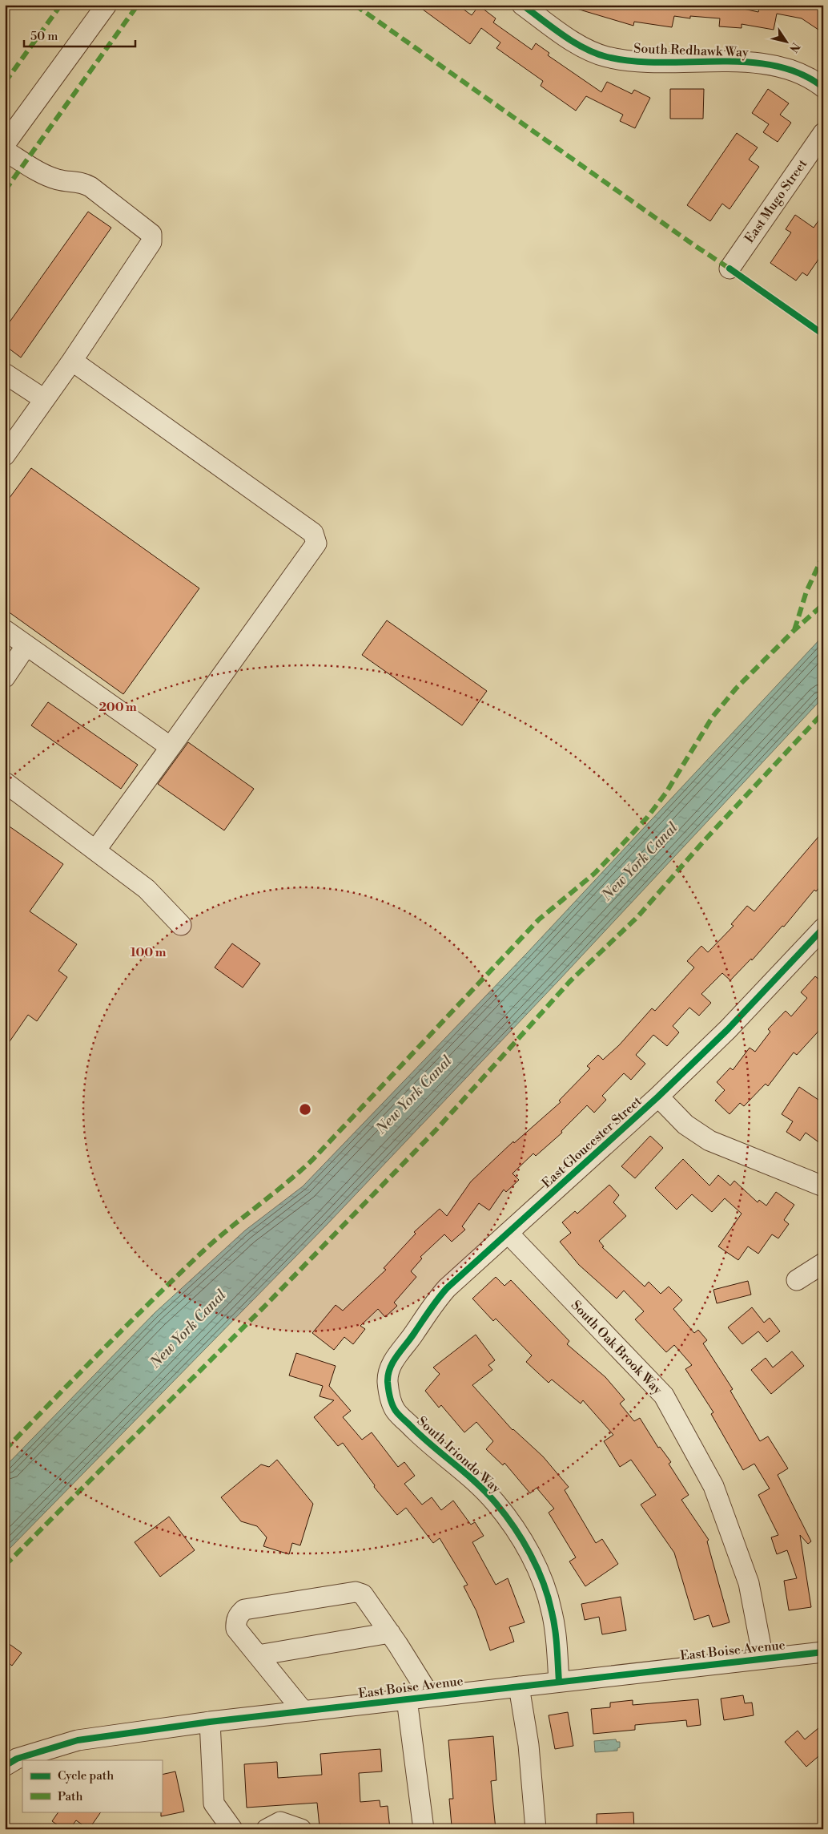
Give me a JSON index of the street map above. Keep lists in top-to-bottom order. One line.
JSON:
{"streets":{"street":["South Redhawk Way","East Mugo Street","East Gloucester Street","South Oak Brook Way","South Iriondo Way","East Boise Avenue"]},"crossings":[["East Gloucester Street","South Oak Brook Way"],["East Gloucester Street","South Iriondo Way"],["South Oak Brook Way","East Boise Avenue"],["South Iriondo Way","East Boise Avenue"]],"water":["New York Canal"],"legend":["Cycle path","Path"],"scale_bar":"50 m","north":"bottom right","rings":["200 m","100 m"]}
